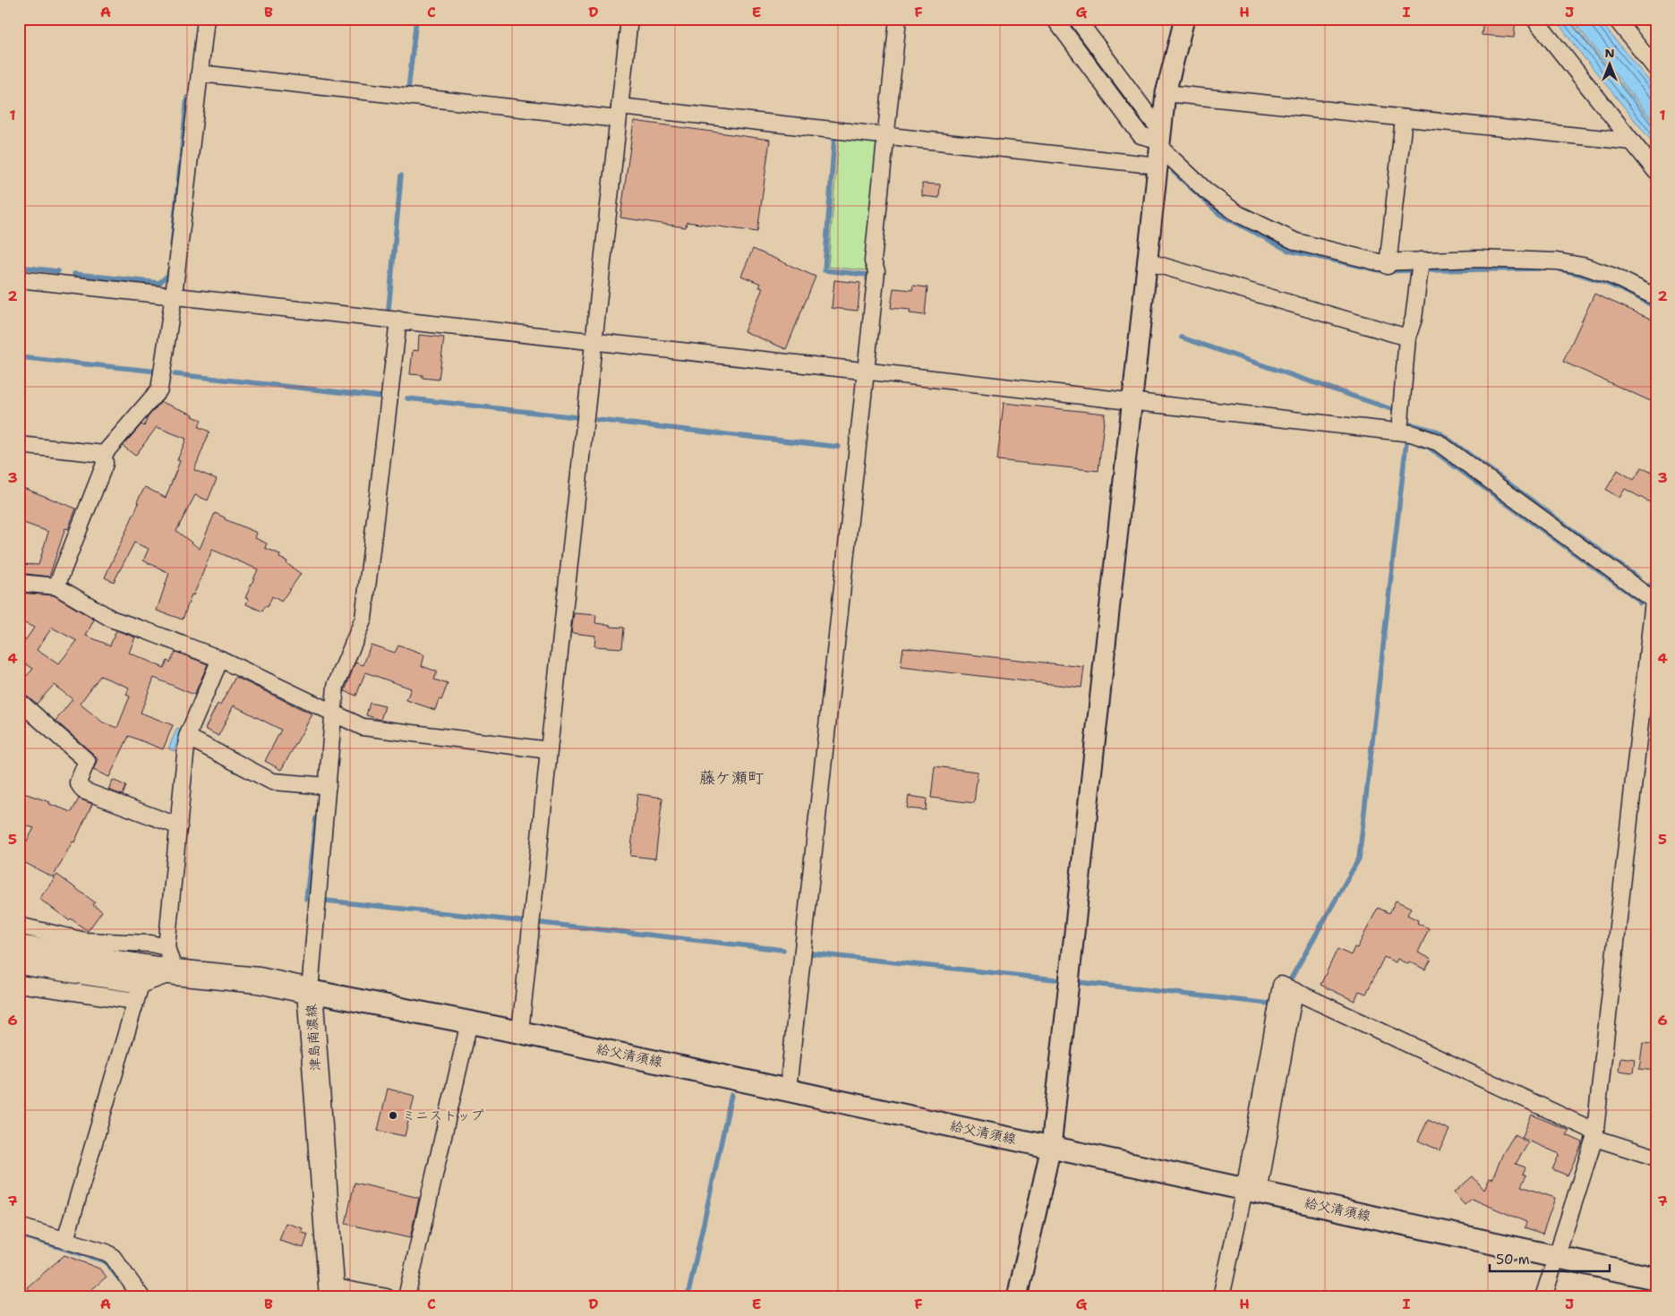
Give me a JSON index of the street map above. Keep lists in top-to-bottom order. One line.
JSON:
{"streets":{"main road":["津島南濃線","給父清須線"]},"crossings":[["津島南濃線","給父清須線"]],"districts":["藤ケ瀬町"],"places":["ミニストップ"],"scale_bar":"50 m","north":"top","grid":{"columns":["A","B","C","D","E","F","G","H","I","J"],"rows":["1","2","3","4","5","6","7"]}}
